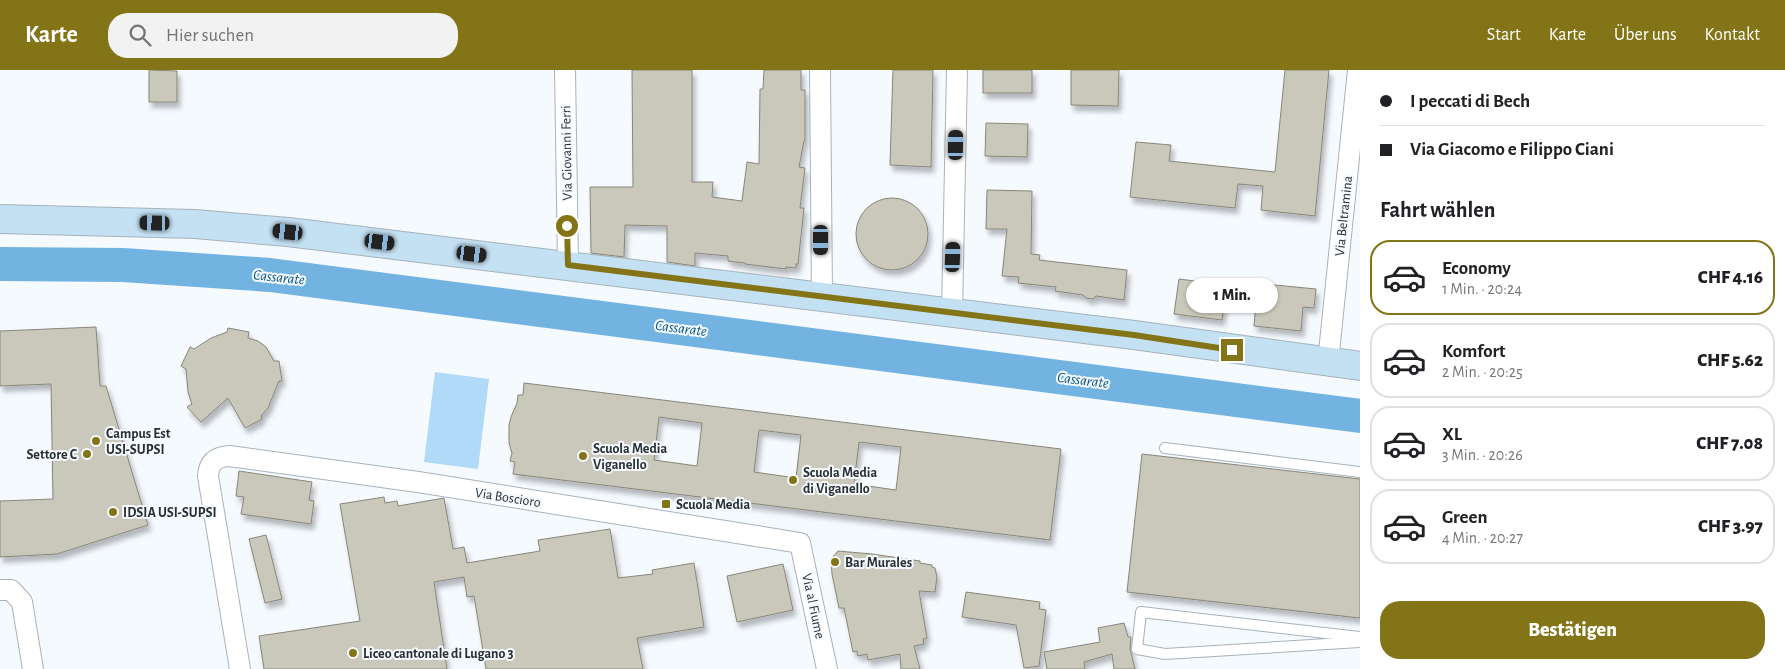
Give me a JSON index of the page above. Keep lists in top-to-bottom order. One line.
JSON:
{"streets":{"street":["Via Giovanni Ferri","Via Beltramina","Via Boscioro","Via al Fiume"]},"crossings":[["Via Boscioro","Via al Fiume"]],"water":["Cassarate"],"places":{"other":["Campus Est USI-SUPSI","Settore C","Scuola Media Viganello","Scuola Media di Viganello","IDSIA USI-SUPSI","Bar Murales","Liceo cantonale di Lugano 3"],"transit":["Scuola Media"]},"page":{"header":"Karte","search":"Hier suchen","nav":["Start","Karte","Über uns","Kontakt"],"banner":["I peccati di Bech","Via Giacomo e Filippo Ciani"],"heading":"Fahrt wählen","list":[{"name":"Economy","note":"1 Min. · 20:24","value":"CHF 4.16"},{"name":"Komfort","note":"2 Min. · 20:25","value":"CHF 5.62"},{"name":"XL","note":"3 Min. · 20:26","value":"CHF 7.08"},{"name":"Green","note":"4 Min. · 20:27","value":"CHF 3.97"}],"bubble":"1 Min.","buttons":"Bestätigen"}}
